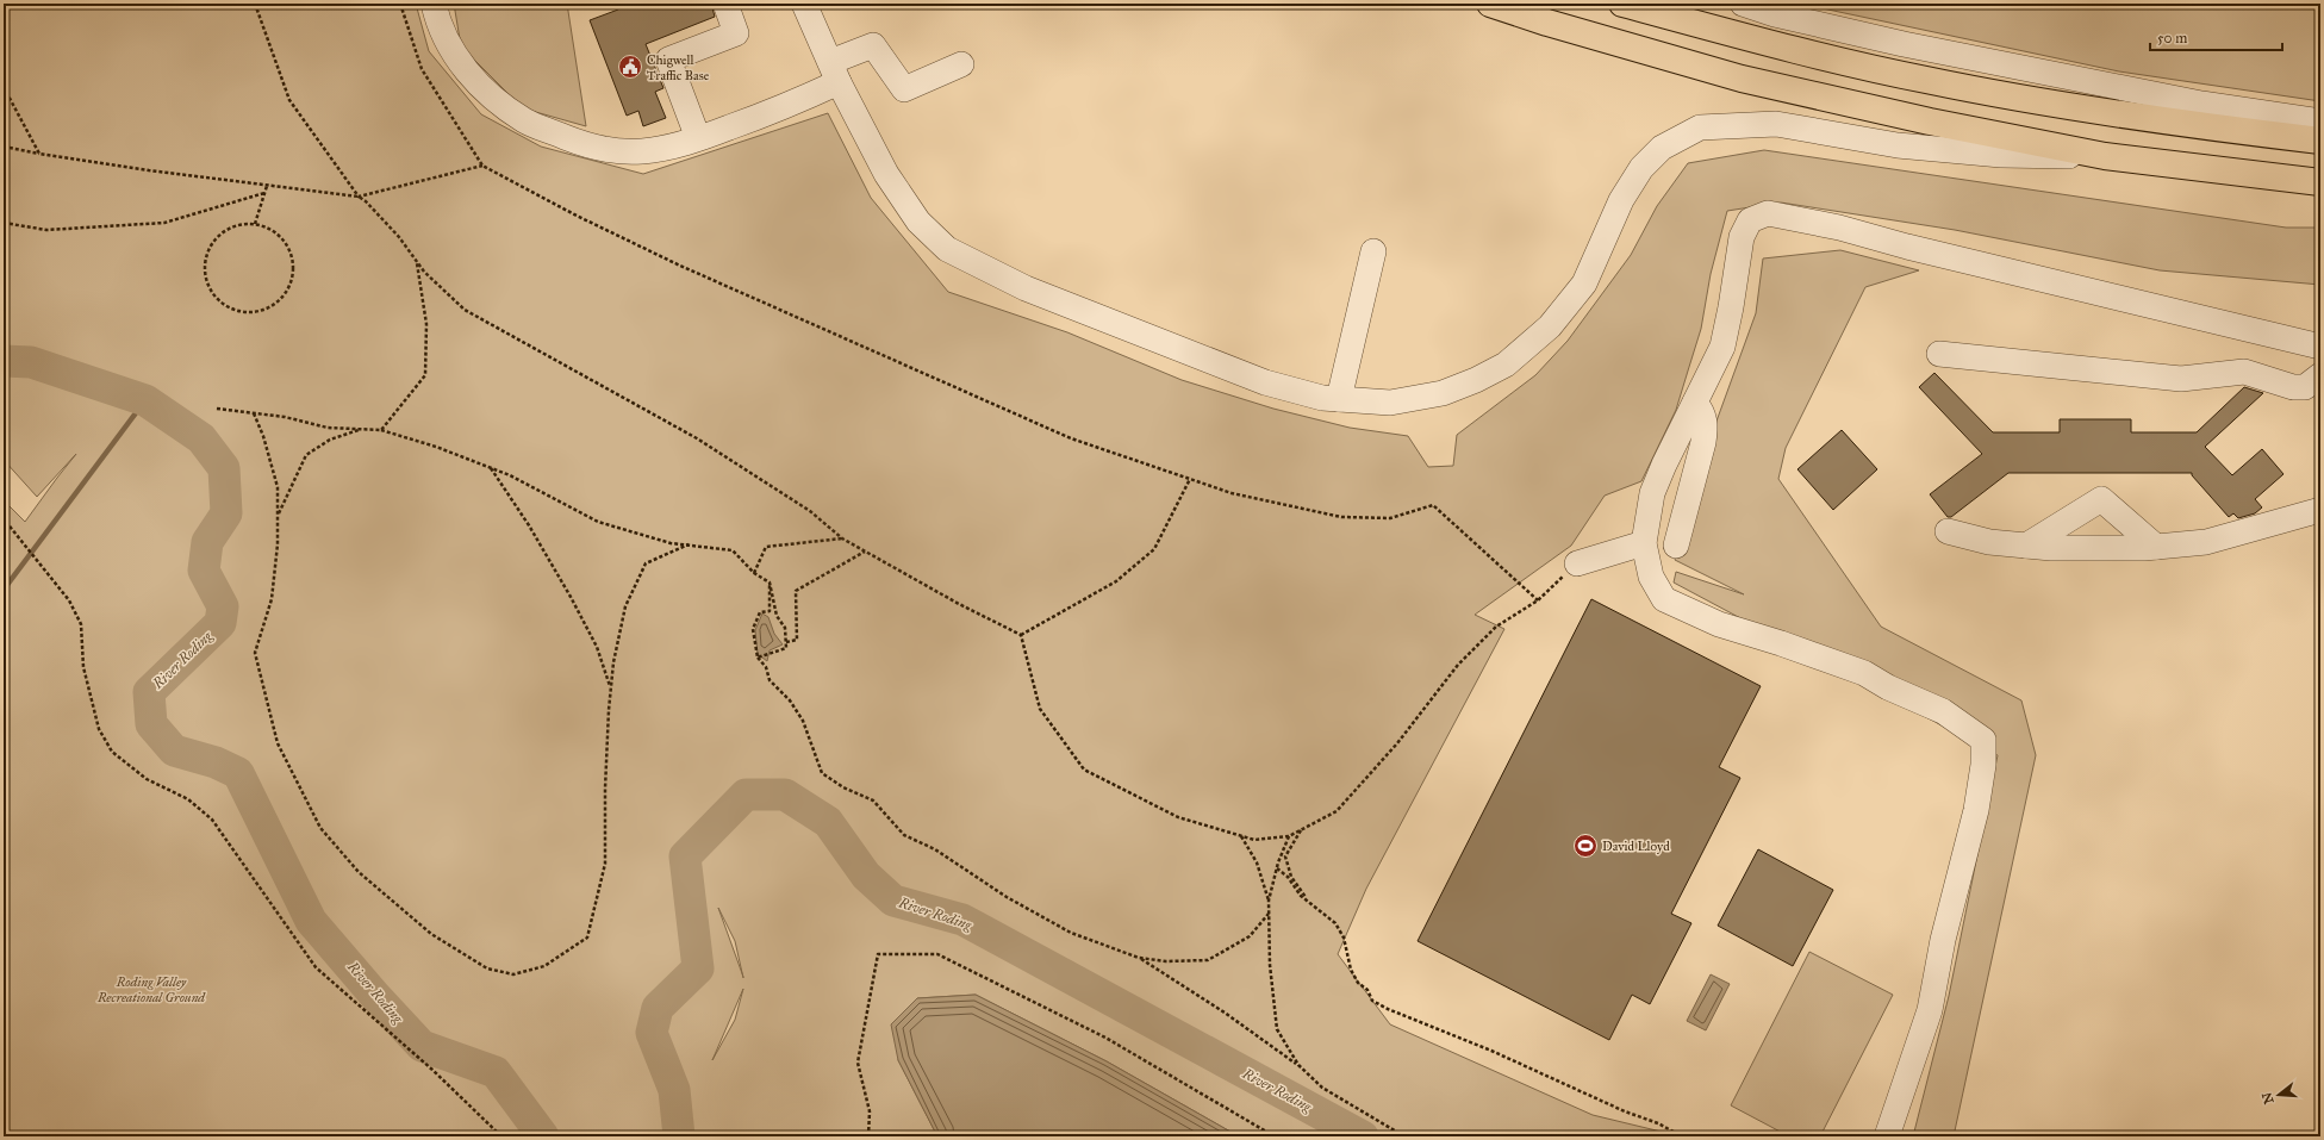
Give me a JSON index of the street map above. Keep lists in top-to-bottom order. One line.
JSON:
{"water":["River Roding"],"parks":["Roding Valley Recreational Ground"],"places":{"public building":["Chigwell Traffic Base"],"sports":["David Lloyd"]},"scale_bar":"50 m","north":"left"}
